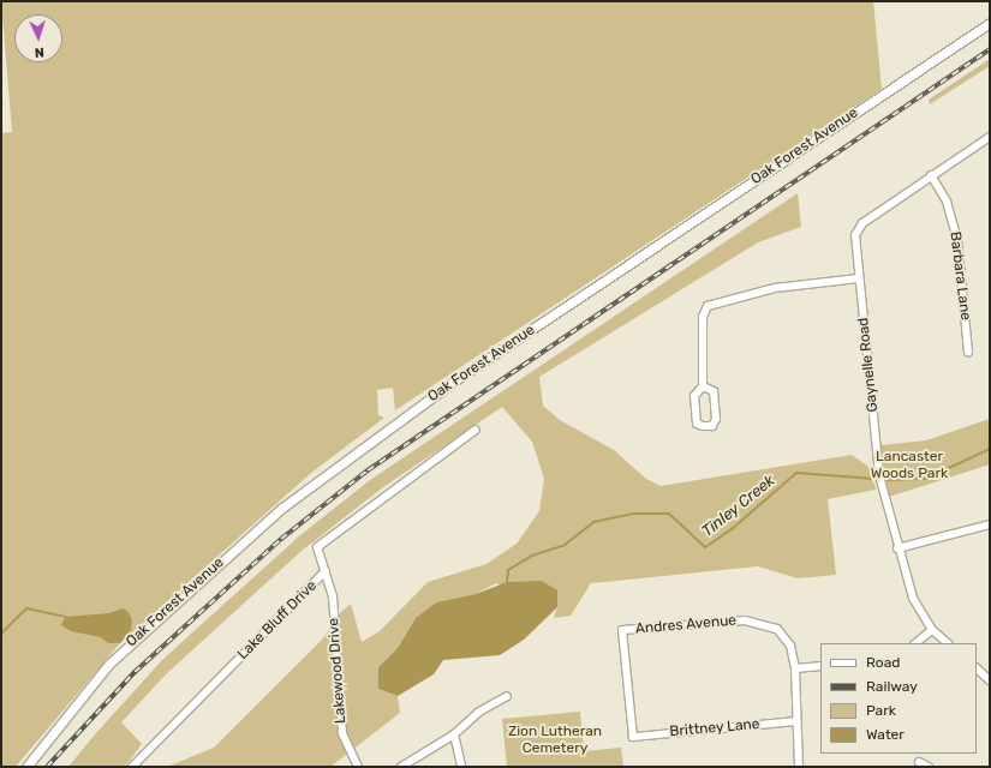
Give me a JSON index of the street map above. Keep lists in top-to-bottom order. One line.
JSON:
{"streets":{"street":["Oak Forest Avenue","Barbara Lane","Gaynelle Road","Lake Bluff Drive","Andres Avenue","Lakewood Drive","Brittney Lane"]},"crossings":[["Barbara Lane","Gaynelle Road"],["Lake Bluff Drive","Lakewood Drive"],["Andres Avenue","Brittney Lane"]],"water":["Tinley Creek"],"parks":["Lancaster Woods Park","Zion Lutheran Cemetery"],"legend":["Road","Railway","Park","Water"],"north":"bottom"}
